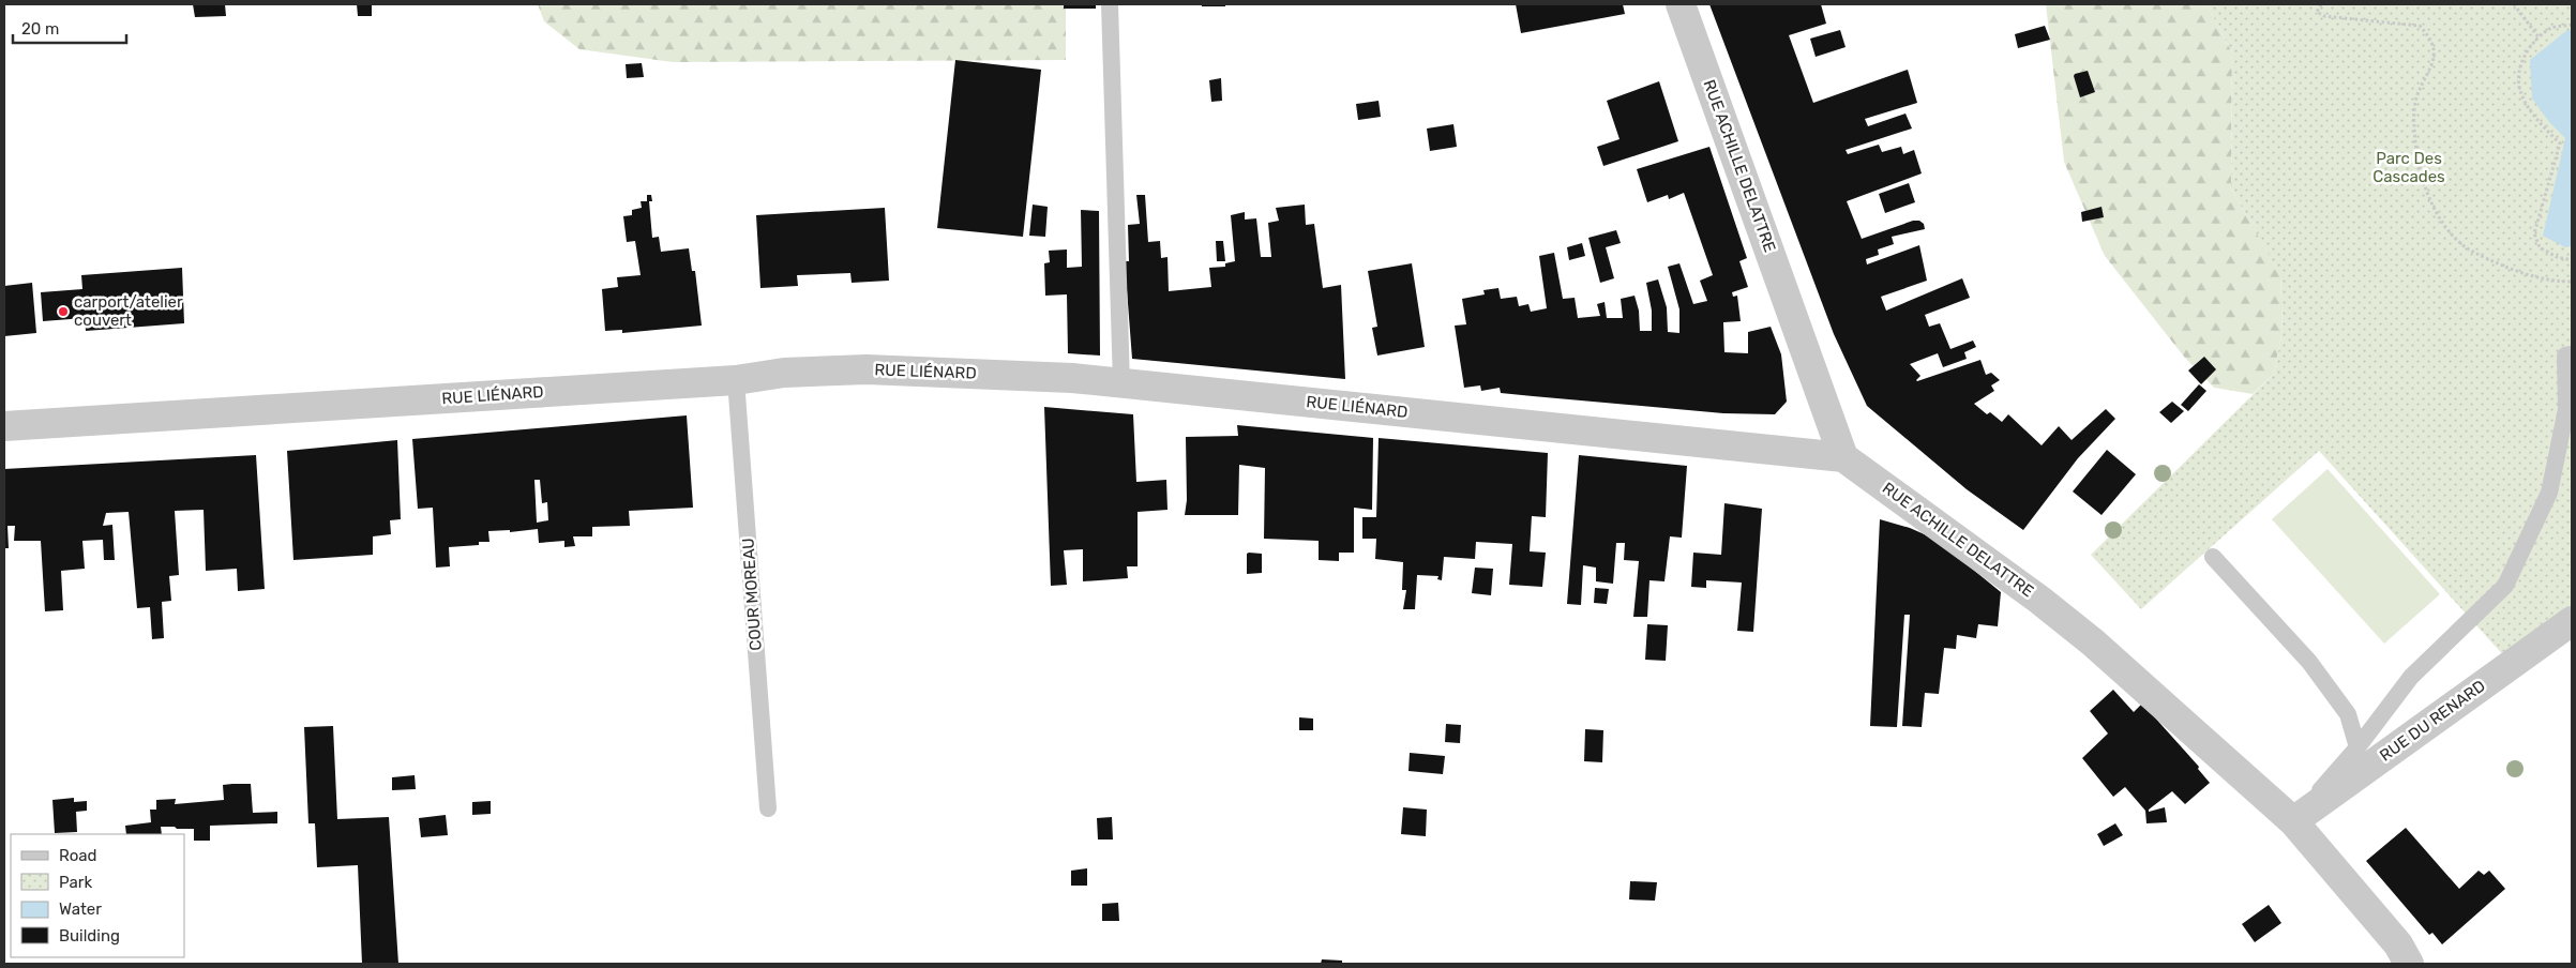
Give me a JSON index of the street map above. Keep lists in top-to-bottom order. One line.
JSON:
{"streets":{"street":["RUE ACHILLE DELATTRE","RUE LIÉNARD","RUE DU RENARD"],"lane":["COUR MOREAU"]},"crossings":[["RUE ACHILLE DELATTRE","RUE LIÉNARD"],["RUE ACHILLE DELATTRE","RUE DU RENARD"],["RUE LIÉNARD","COUR MOREAU"]],"parks":["Parc Des Cascades"],"places":["carport/atelier couvert"],"legend":["Road","Park","Water","Building"],"scale_bar":"20 m"}
